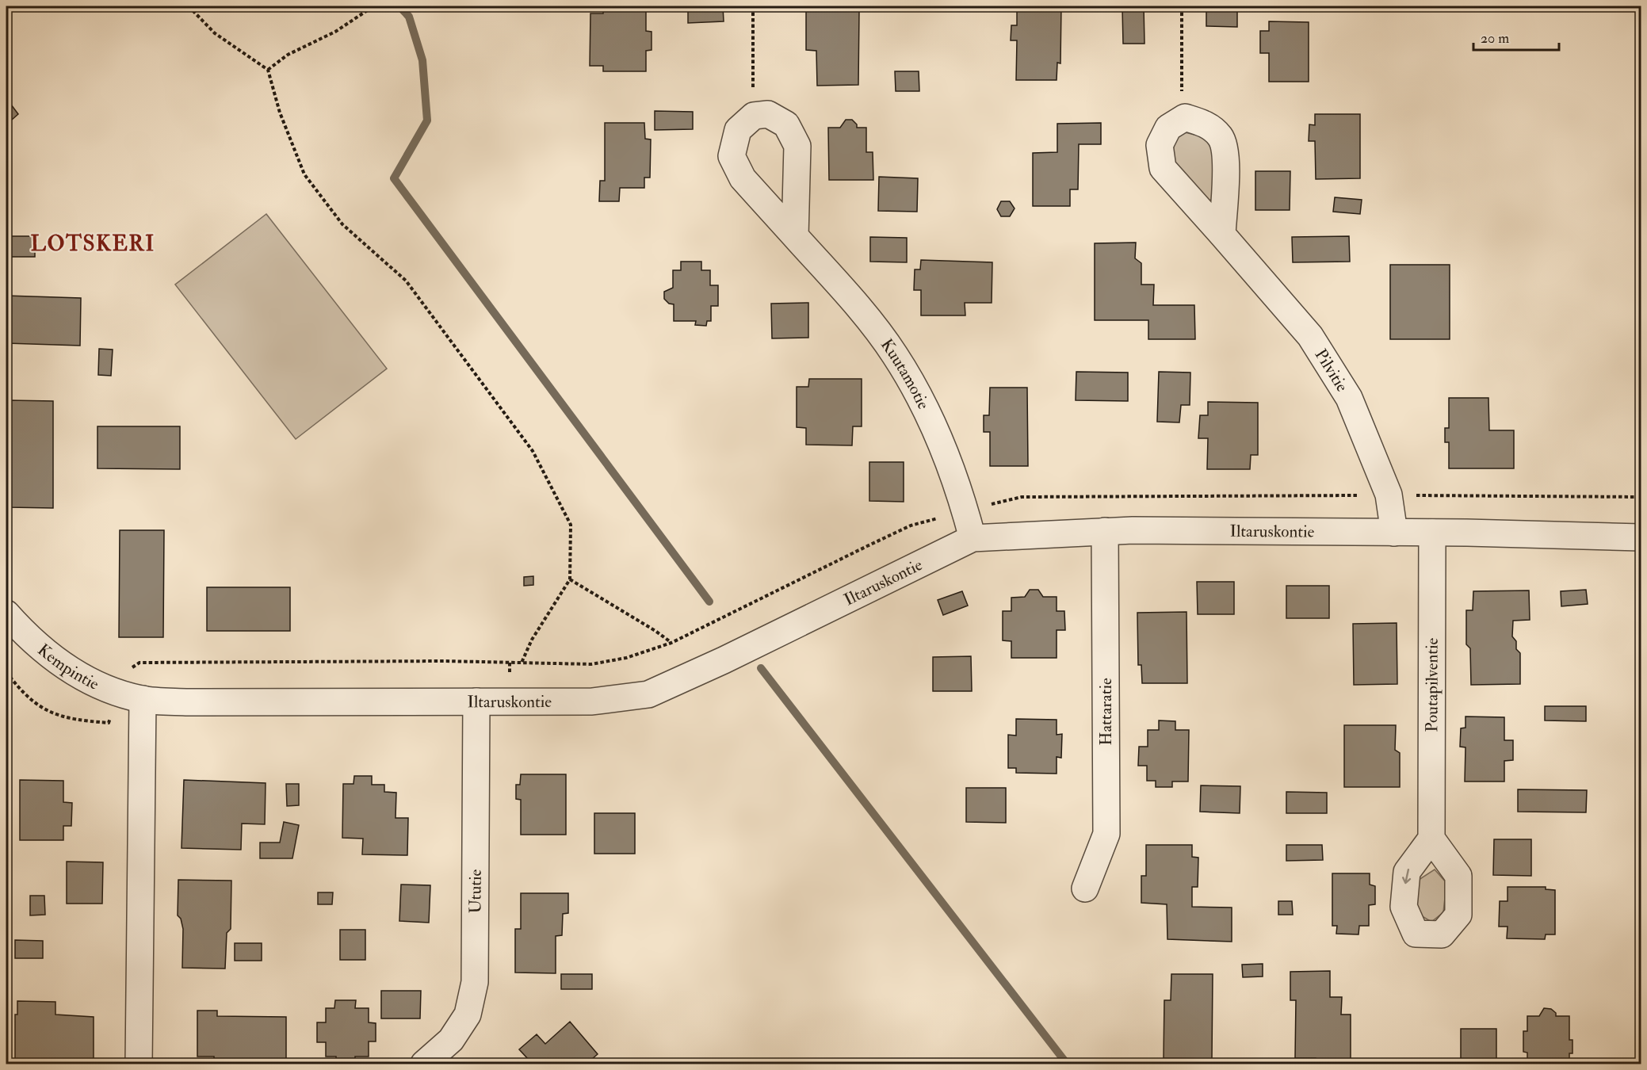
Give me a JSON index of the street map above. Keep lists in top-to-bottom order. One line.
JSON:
{"streets":{"street":["Pilvitie","Kuutamotie","Iltaruskontie","Kempintie","Poutapilventie","Hattaratie","Ututie"]},"crossings":[["Pilvitie","Iltaruskontie"],["Kuutamotie","Iltaruskontie"],["Iltaruskontie","Kempintie"],["Iltaruskontie","Poutapilventie"],["Iltaruskontie","Hattaratie"],["Iltaruskontie","Ututie"]],"districts":["LOTSKERI"],"scale_bar":"20 m"}
